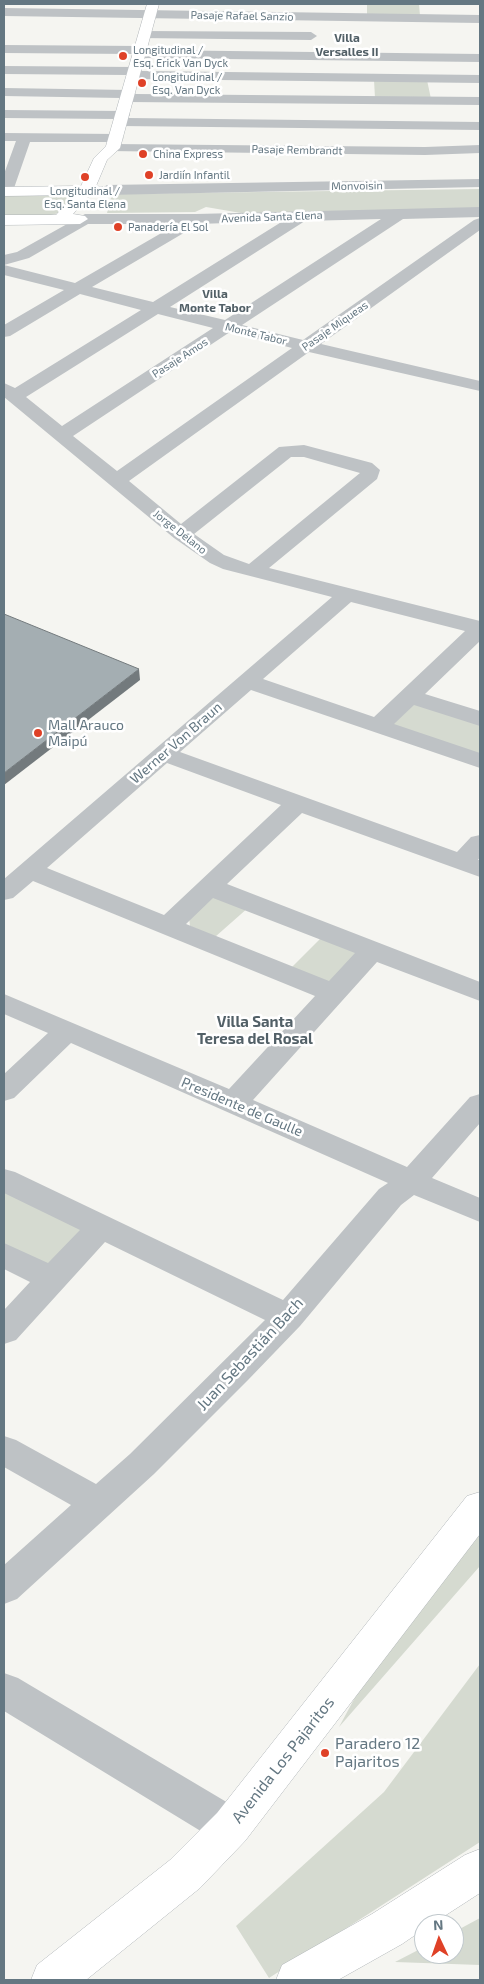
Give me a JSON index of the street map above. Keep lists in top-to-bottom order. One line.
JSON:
{"streets":{"main road":["Avenida Santa Elena","Avenida Los Pajaritos"],"street":["Pasaje Rafael Sanzio","Pasaje Rembrandt","Monvoisin","Pasaje Miqueas","Monte Tabor","Pasaje Amos","Jorge Délano","Werner Von Braun","Presidente de Gaulle","Juan Sebastián Bach"]},"crossings":[["Avenida Santa Elena","Pasaje Amos"],["Pasaje Miqueas","Monte Tabor"],["Pasaje Miqueas","Jorge Délano"],["Monte Tabor","Pasaje Amos"],["Pasaje Amos","Jorge Délano"],["Jorge Délano","Werner Von Braun"],["Presidente de Gaulle","Juan Sebastián Bach"]],"districts":["Villa Versalles II","Villa Monte Tabor","Villa Santa Teresa del Rosal"],"places":["Longitudinal / Esq. Erick Van Dyck","Longitudinal / Esq. Van Dyck","China Express","Jardiín Infantil","Longitudinal / Esq. Santa Elena","Panadería El Sol","Mall Arauco Maipú","Paradero 12 Pajaritos"],"north":"top"}
